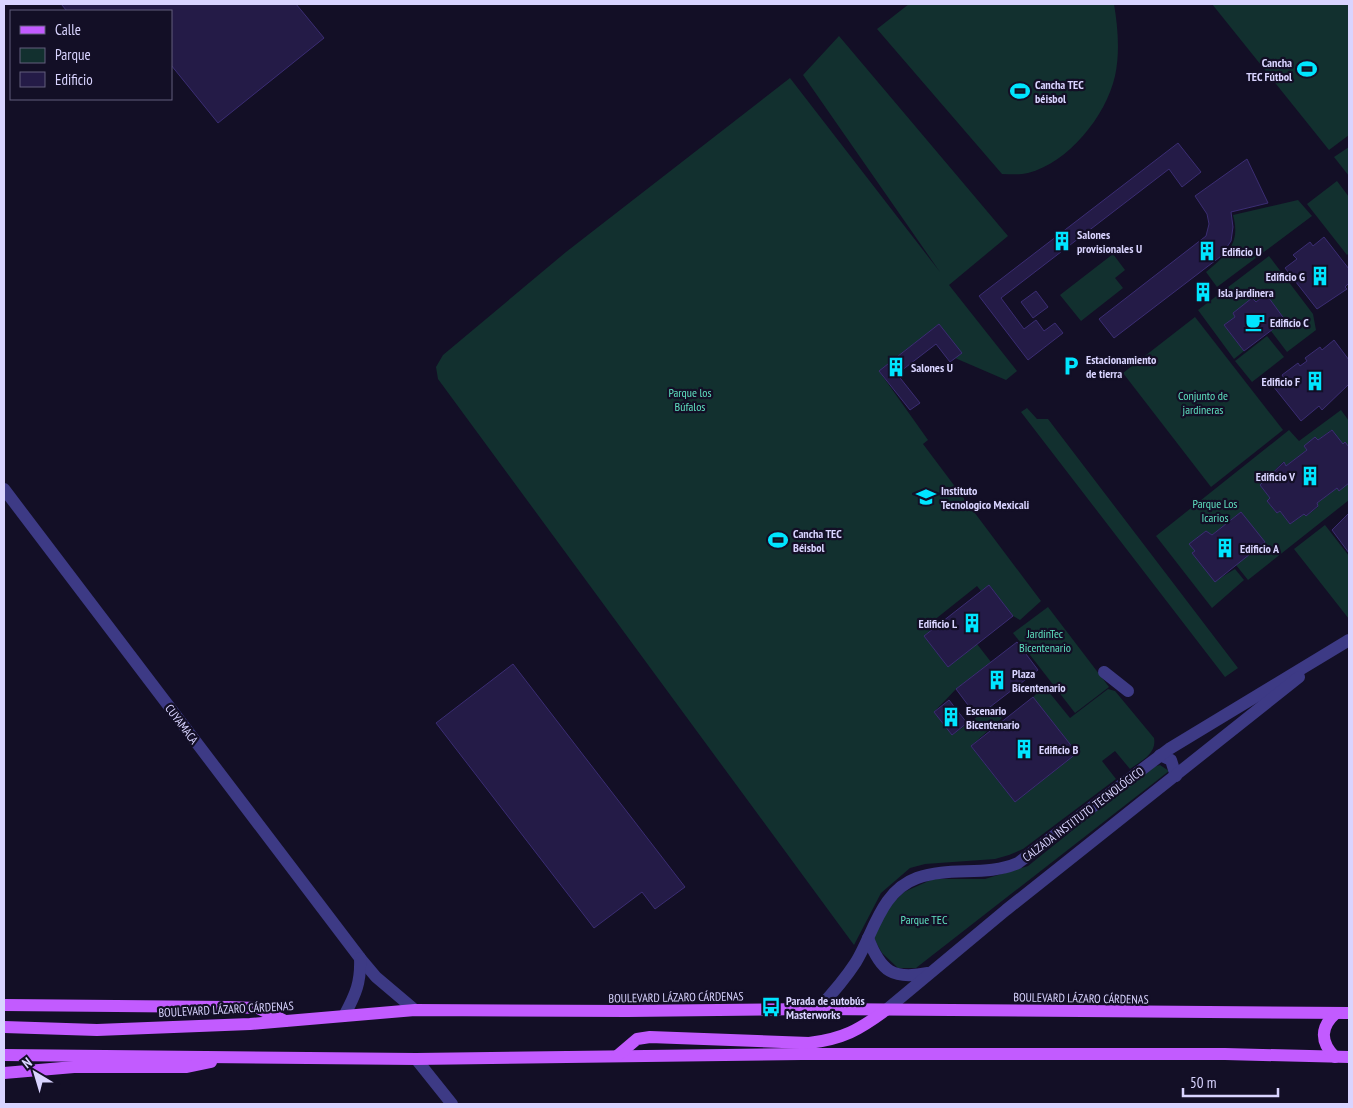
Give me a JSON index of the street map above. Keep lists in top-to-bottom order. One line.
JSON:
{"streets":{"main road":["BOULEVARD LÁZARO CÁRDENAS"],"street":["CUYAMACA","CALZADA INSTITUTO TECNOLÓGICO"]},"crossings":[["CUYAMACA","BOULEVARD LÁZARO CÁRDENAS"],["CALZADA INSTITUTO TECNOLÓGICO","BOULEVARD LÁZARO CÁRDENAS"]],"parks":["Parque los Búfalos","Conjunto de jardineras","Parque Los Icarios","JardínTec Bicentenario","Parque TEC"],"places":{"sports":["Cancha TEC Fútbol","Cancha TEC béisbol","Cancha TEC Béisbol"],"building":["Salones provisionales U","Edificio U","Edificio G","Isla jardinera","Salones U","Edificio F","Edificio V","Edificio A","Edificio L","Plaza Bicentenario","Escenario Bicentenario","Edificio B"],"cafe":["Edificio C"],"parking":["Estacionamiento de tierra"],"school or university":["Instituto Tecnologico Mexicali"],"bus stop":["Parada de autobús Masterworks"]},"legend":["Calle","Parque","Edificio"],"scale_bar":"50 m","north":"top left"}
